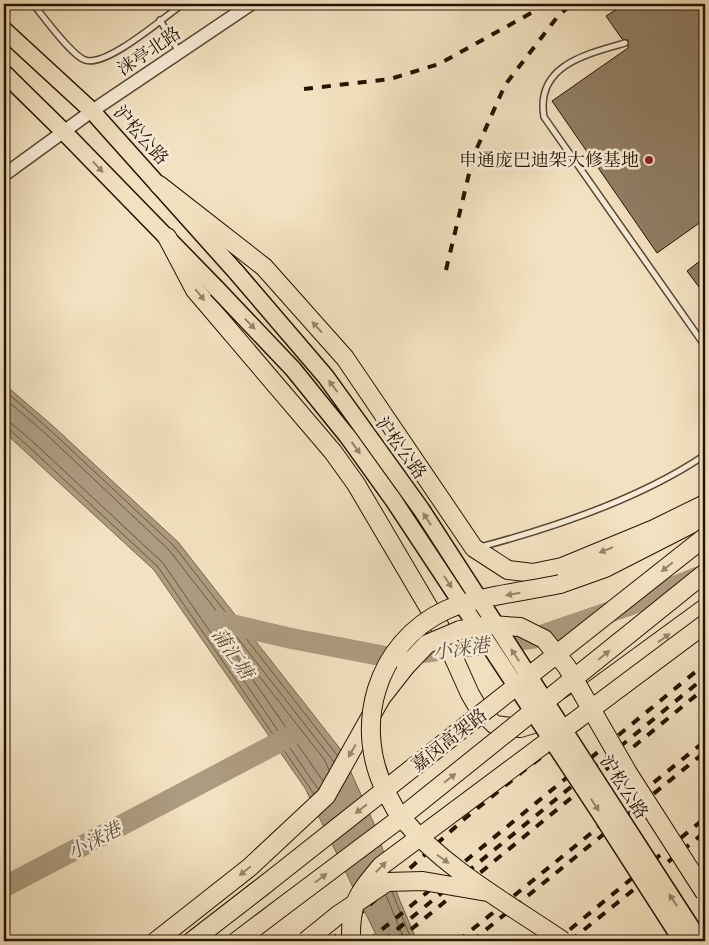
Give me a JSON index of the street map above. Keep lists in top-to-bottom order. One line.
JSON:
{"streets":{"highway":["嘉闵高架路"],"main road":["沪松公路"],"street":["涞亭北路"]},"crossings":[["涞亭北路","沪松公路"]],"water":["小涞港","蒲汇塘"],"places":["申通庞巴迪架大修基地"]}
